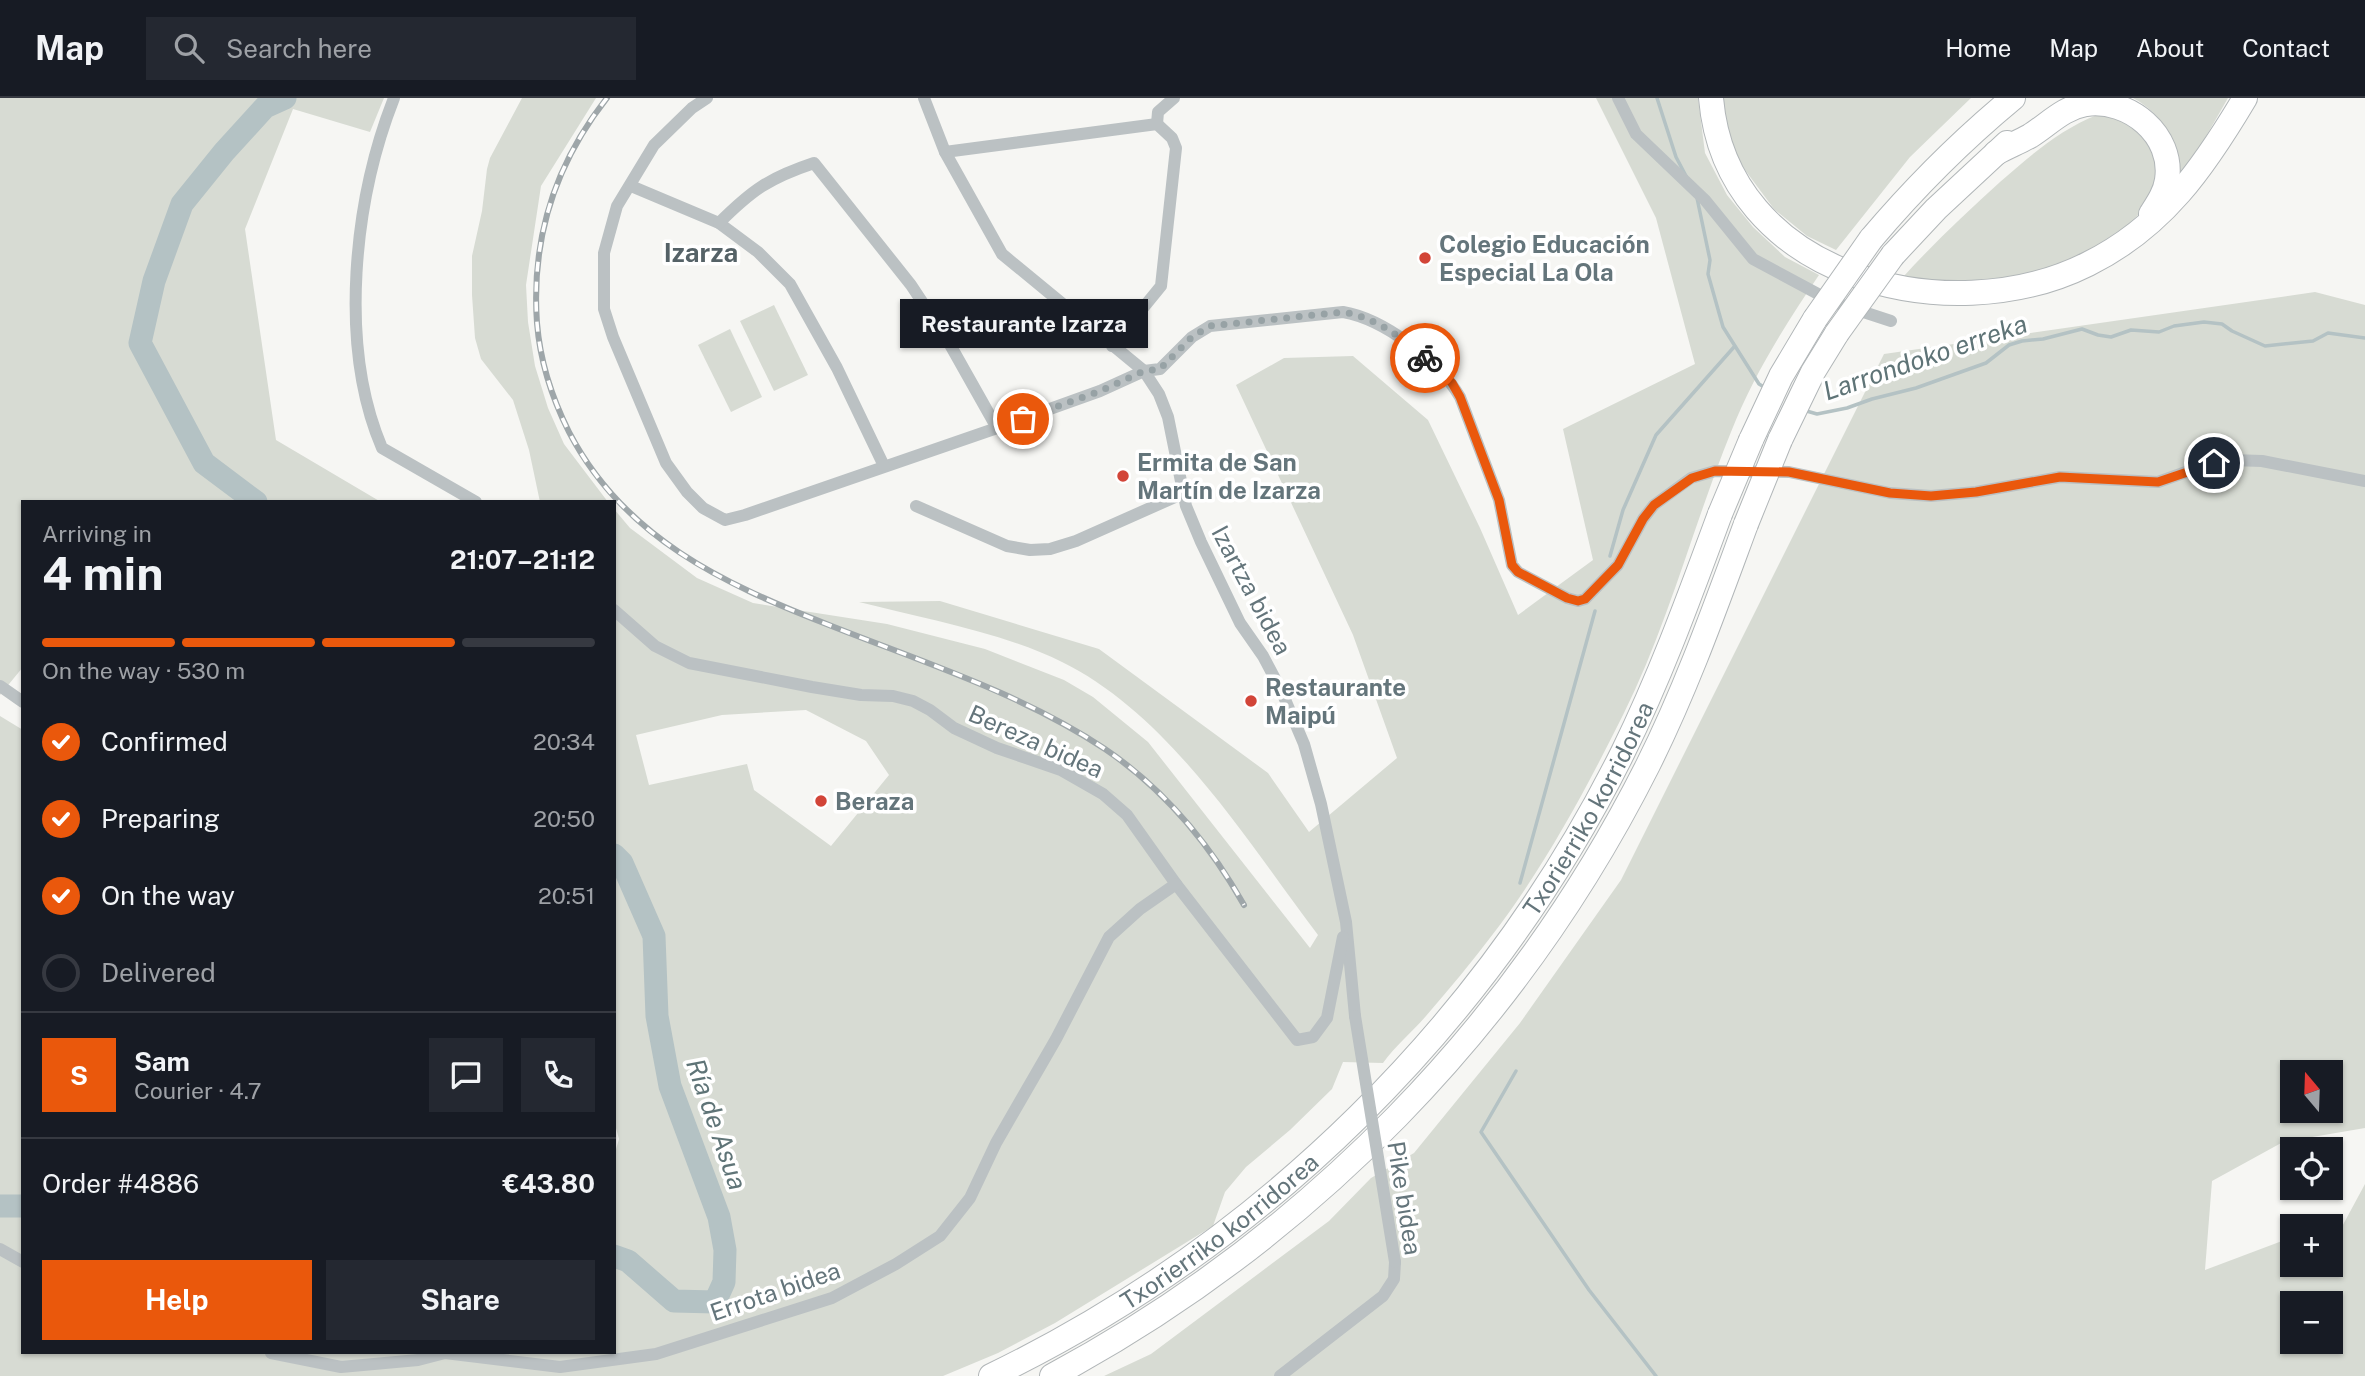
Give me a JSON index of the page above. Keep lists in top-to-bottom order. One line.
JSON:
{"streets":{"highway":["Txorierriko korridorea"],"street":["Izartza bidea","Bereza bidea","Pike bidea","Errota bidea"]},"crossings":[["Izartza bidea","Bereza bidea"],["Izartza bidea","Pike bidea"],["Bereza bidea","Errota bidea"]],"districts":["Izarza"],"water":["Larrondoko erreka","Ría de Asua"],"places":["Colegio Educación Especial La Ola","Restaurante Izarza","Ermita de San Martín de Izarza","Restaurante Maipú","Beraza"],"north":"top","page":{"header":"Map","search":"Search here","nav":["Home","Map","About","Contact"],"bubble":"Restaurante Izarza","heading":["4 min","Arriving in","21:07–21:12"],"panel":["Sam","Courier · 4.7","Order #4886","€43.80"],"bar":"On the way · 530 m","list":[["Confirmed","20:34"],["Preparing","20:50"],["On the way","20:51"],"Delivered"],"round":"S","map_buttons":["+","−"],"buttons":["Help","Share"]}}
